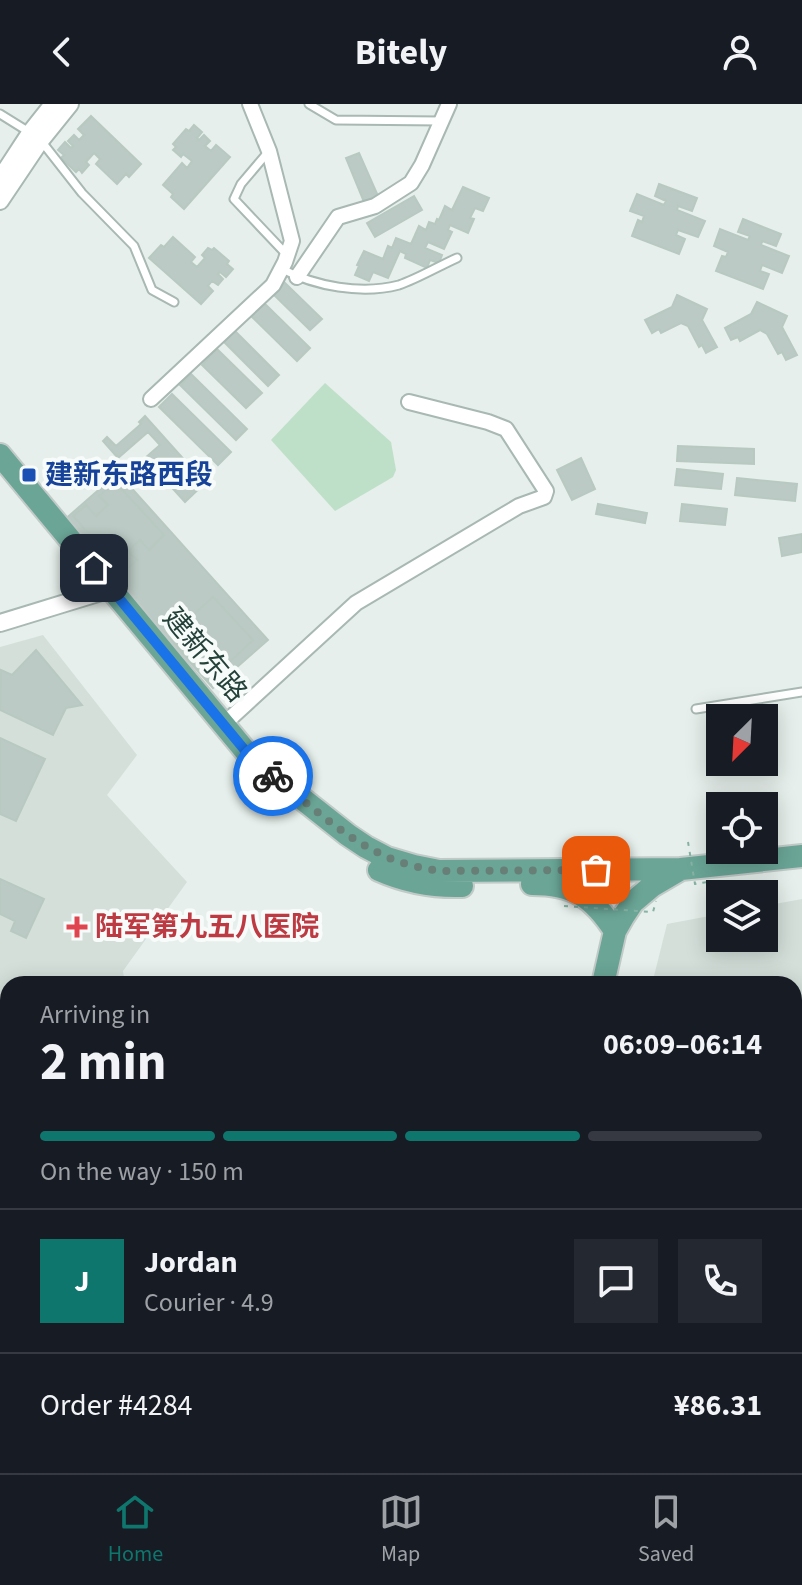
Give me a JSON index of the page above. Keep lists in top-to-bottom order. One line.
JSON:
{"streets":{"main road":["建新东路"]},"places":{"transit":["建新东路西段"],"health":["陆军第九五八医院"]},"north":"bottom left","page":{"header":"Bitely","heading":["2 min","Arriving in","06:09–06:14"],"panel":["Jordan","Courier · 4.9","Order #4284","¥86.31"],"bar":"On the way · 150 m","round":"J","tabs":["Home","Map","Saved"]}}
